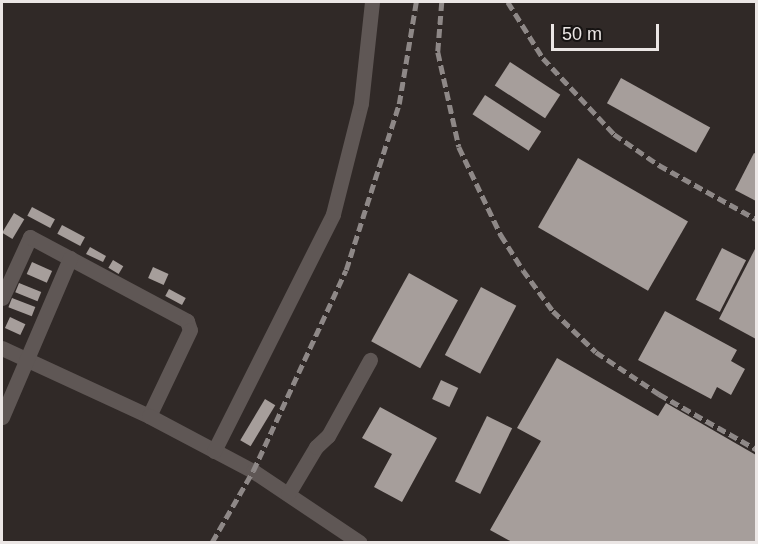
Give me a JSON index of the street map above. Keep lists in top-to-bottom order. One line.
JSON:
{"scale_bar":"50 m"}
